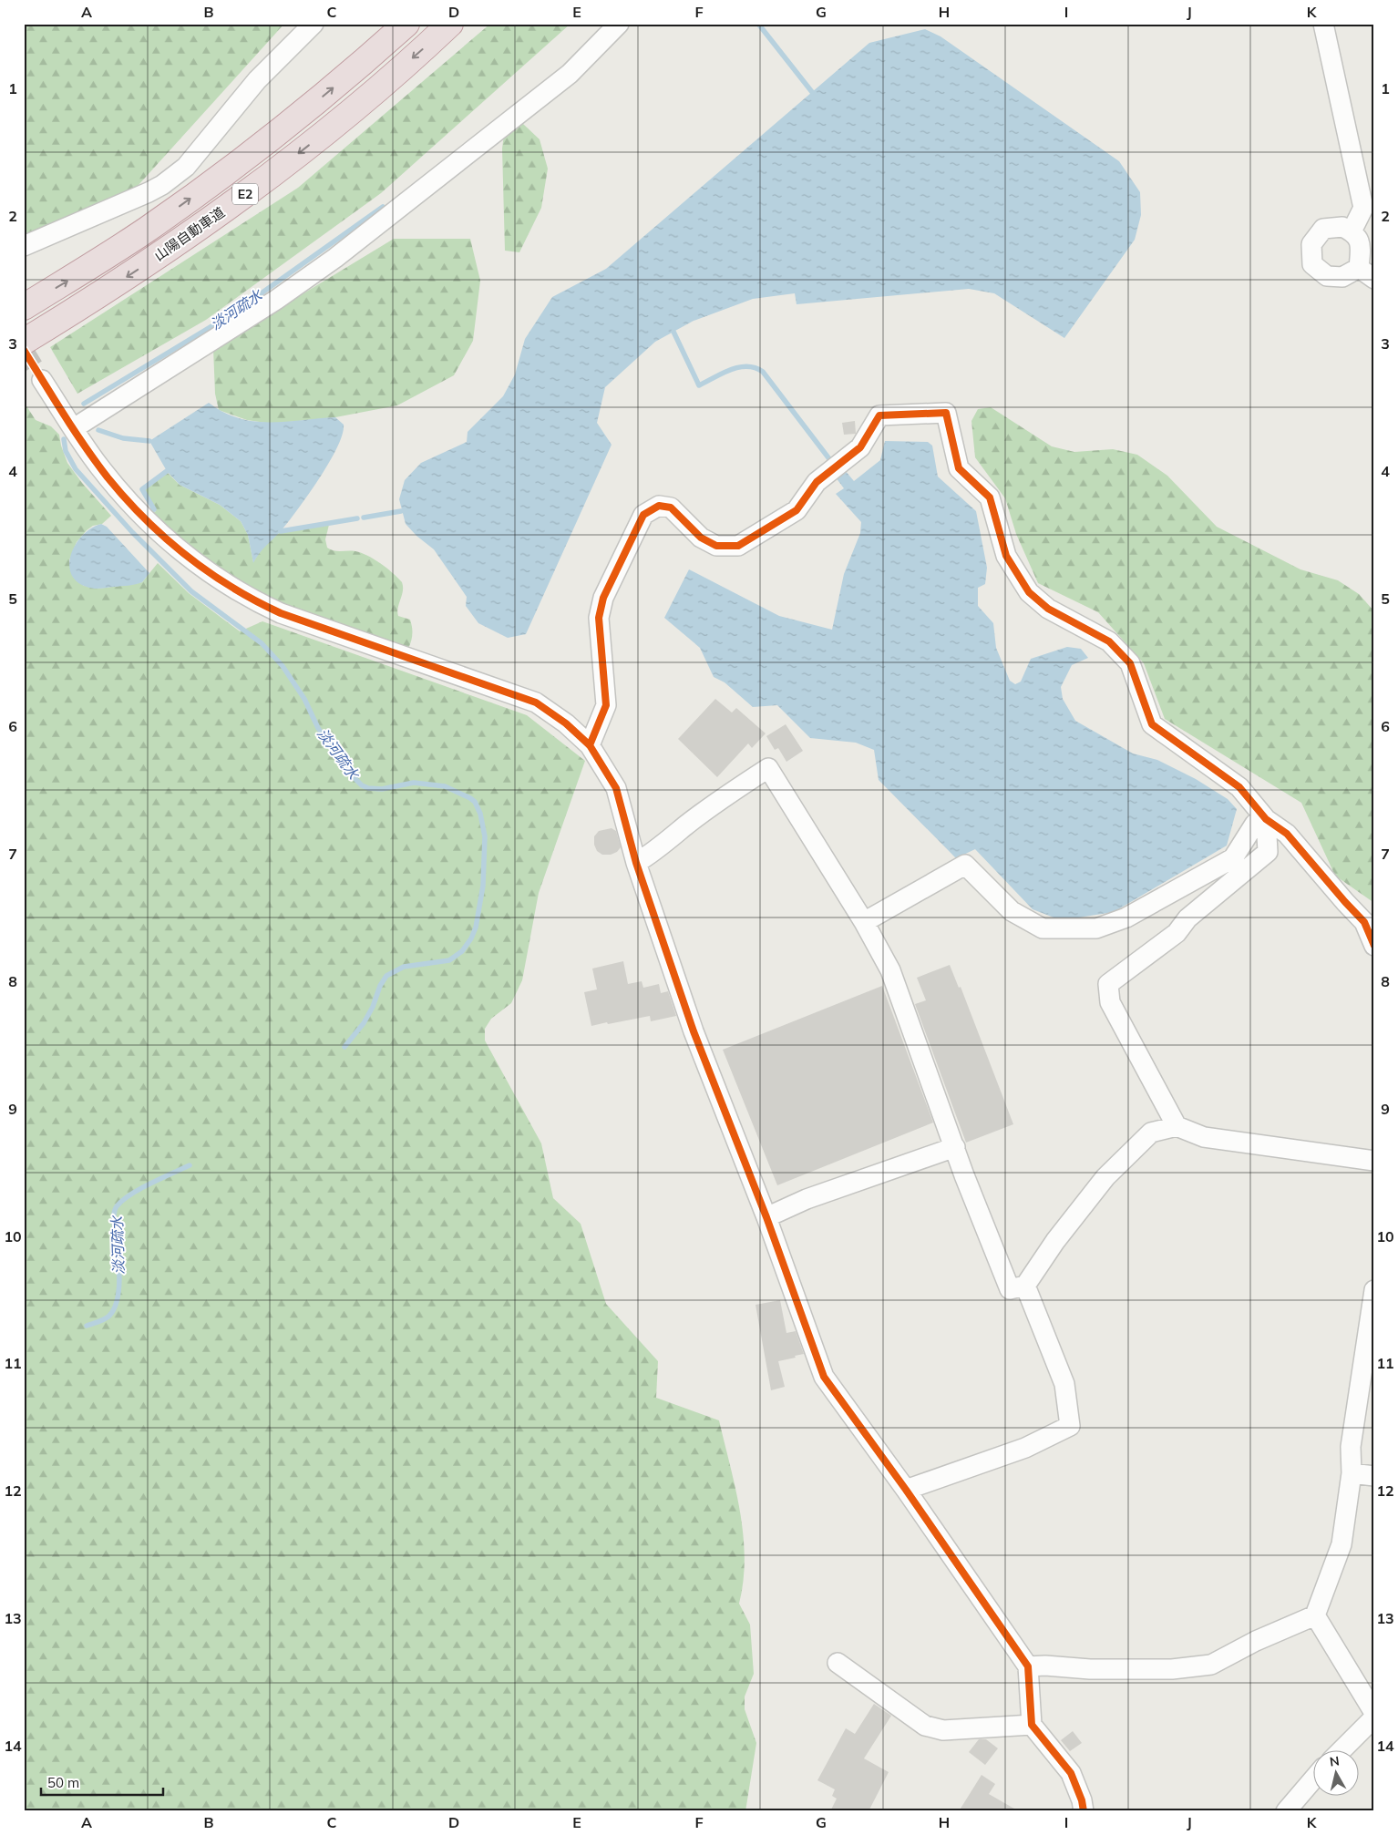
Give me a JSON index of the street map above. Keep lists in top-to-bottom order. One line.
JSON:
{"streets":{"highway":["E2","山陽自動車道"]},"water":["淡河疏水"],"scale_bar":"50 m","north":"top","grid":{"columns":["A","B","C","D","E","F","G","H","I","J","K"],"rows":["1","2","3","4","5","6","7","8","9","10","11","12","13","14"]}}
